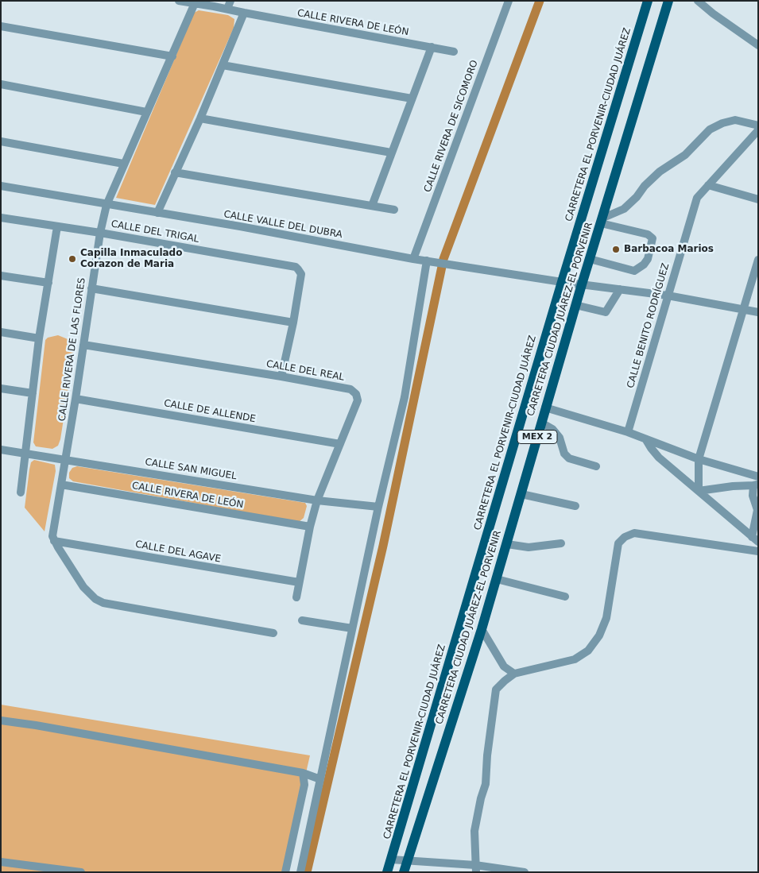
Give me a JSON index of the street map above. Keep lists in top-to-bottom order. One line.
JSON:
{"streets":{"main road":["CARRETERA EL PORVENIR-CIUDAD JUÁREZ","CARRETERA CIUDAD JUÁREZ-EL PORVENIR","MEX 2"],"street":["CALLE RIVERA DE LEÓN","CALLE RIVERA DE SICOMORO","CALLE VALLE DEL DUBRA","CALLE DEL TRIGAL","CALLE BENITO RODRÍGUEZ","CALLE RIVERA DE LAS FLORES","CALLE DEL REAL","CALLE DE ALLENDE","CALLE SAN MIGUEL","CALLE DEL AGAVE"]},"crossings":[["CALLE RIVERA DE LEÓN","CALLE RIVERA DE LAS FLORES"],["CALLE RIVERA DE LEÓN","CALLE DEL REAL"],["CARRETERA EL PORVENIR-CIUDAD JUÁREZ","CALLE VALLE DEL DUBRA"],["CALLE RIVERA DE SICOMORO","CALLE VALLE DEL DUBRA"],["CALLE VALLE DEL DUBRA","CARRETERA CIUDAD JUÁREZ-EL PORVENIR"],["CALLE VALLE DEL DUBRA","CALLE BENITO RODRÍGUEZ"],["CALLE VALLE DEL DUBRA","CALLE RIVERA DE LAS FLORES"],["CALLE DEL TRIGAL","CALLE RIVERA DE LAS FLORES"],["CALLE RIVERA DE LAS FLORES","CALLE DEL REAL"],["CALLE RIVERA DE LAS FLORES","CALLE DE ALLENDE"],["CALLE RIVERA DE LAS FLORES","CALLE SAN MIGUEL"],["CALLE RIVERA DE LAS FLORES","CALLE DEL AGAVE"],["CALLE DEL REAL","CALLE DE ALLENDE"],["CALLE DEL REAL","CALLE SAN MIGUEL"],["CALLE DEL REAL","CALLE DEL AGAVE"]],"places":["Barbacoa Marios","Capilla Inmaculado Corazon de Maria"]}
